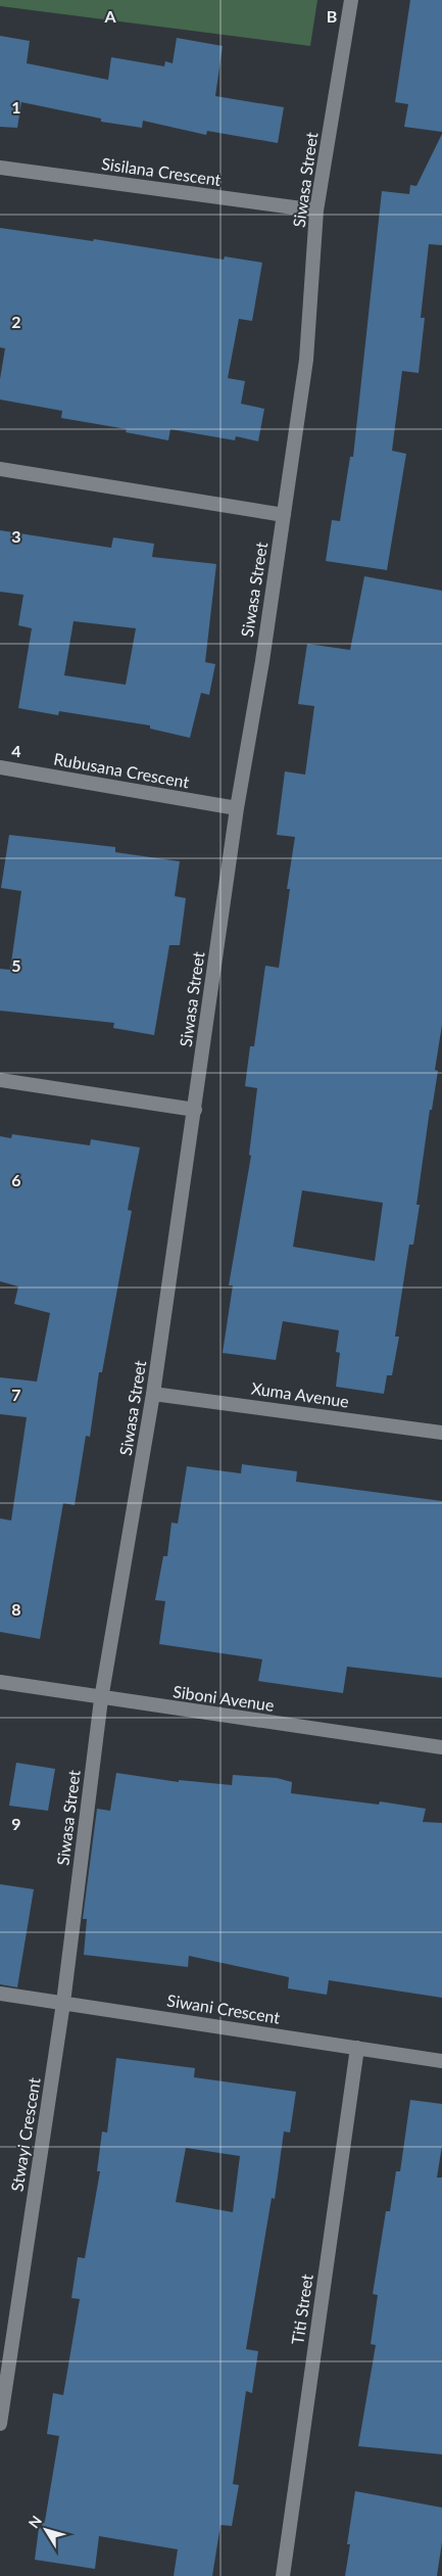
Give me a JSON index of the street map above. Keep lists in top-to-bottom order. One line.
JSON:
{"streets":{"street":["Sisilana Crescent","Siwasa Street","Rubusana Crescent","Xuma Avenue","Siboni Avenue","Siwani Crescent","Stwayi Crescent","Titi Street"]},"crossings":[["Sisilana Crescent","Siwasa Street"],["Siwasa Street","Rubusana Crescent"],["Siwasa Street","Xuma Avenue"],["Siwasa Street","Siboni Avenue"],["Siwasa Street","Siwani Crescent"],["Siwasa Street","Stwayi Crescent"],["Siwani Crescent","Stwayi Crescent"],["Siwani Crescent","Titi Street"]],"north":"top left","grid":{"columns":["A","B"],"rows":["1","2","3","4","5","6","7","8","9"]}}
